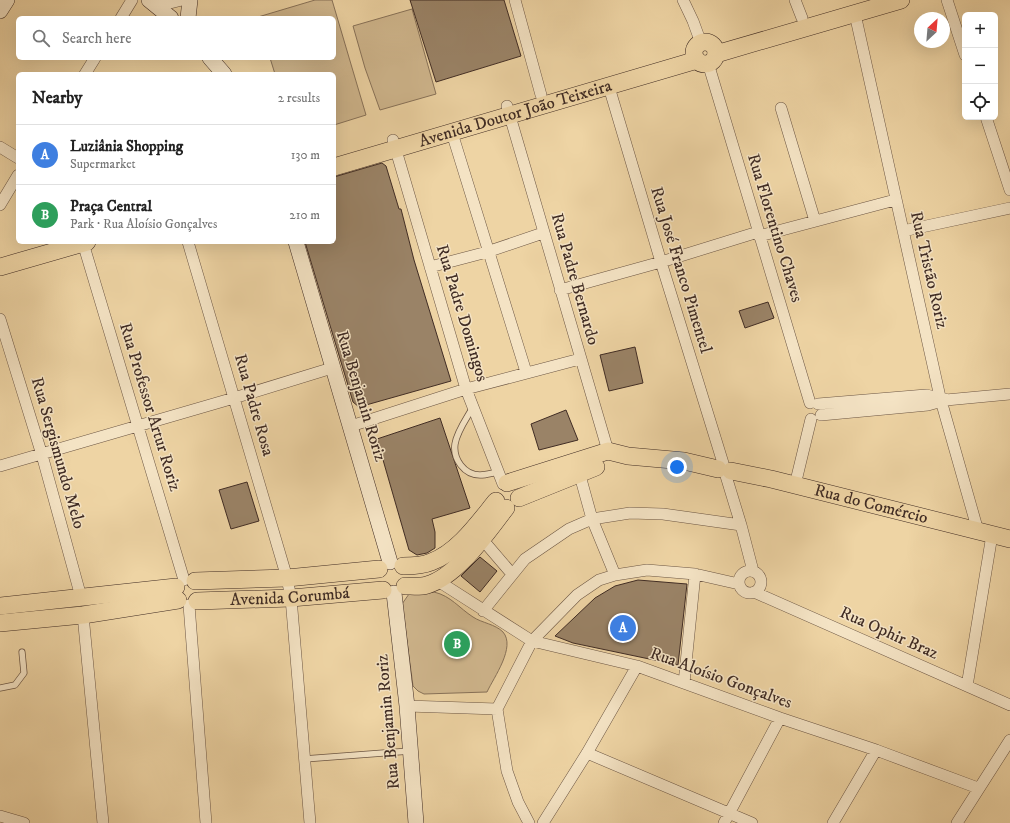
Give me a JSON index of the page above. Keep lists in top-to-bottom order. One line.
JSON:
{"streets":{"main road":["Avenida Doutor João Teixeira","Rua do Comércio","Avenida Corumbá"],"street":["Rua Florentino Chaves","Rua José Franco Pimentel","Rua Tristão Roriz","Rua Padre Bernardo","Rua Padre Domingos","Rua Benjamin Roriz","Rua Padre Rosa","Rua Professor Artur Roriz","Rua Sergismundo Melo","Rua Ophir Braz","Rua Aloísio Gonçalves"]},"crossings":[["Avenida Doutor João Teixeira","Rua Florentino Chaves"],["Avenida Doutor João Teixeira","Rua José Franco Pimentel"],["Avenida Doutor João Teixeira","Rua Tristão Roriz"],["Avenida Doutor João Teixeira","Rua Padre Bernardo"],["Avenida Doutor João Teixeira","Rua Padre Domingos"],["Rua José Franco Pimentel","Rua do Comércio"],["Rua José Franco Pimentel","Rua Ophir Braz"],["Rua Tristão Roriz","Rua do Comércio"],["Rua Padre Bernardo","Rua do Comércio"],["Rua Benjamin Roriz","Avenida Corumbá"],["Rua Padre Rosa","Avenida Corumbá"],["Rua Professor Artur Roriz","Avenida Corumbá"],["Rua Sergismundo Melo","Avenida Corumbá"],["Rua do Comércio","Avenida Corumbá"],["Avenida Corumbá","Rua Aloísio Gonçalves"]],"north":"top right","page":{"map_buttons":["+","−"],"search":"Search here","heading":["Nearby","2 results"],"list":[{"mark":"A","name":"Luziânia Shopping","note":"Supermarket","value":"130 m"},{"mark":"B","name":"Praça Central","note":"Park · Rua Aloísio Gonçalves","value":"210 m"}],"pins":["A","B"]}}
